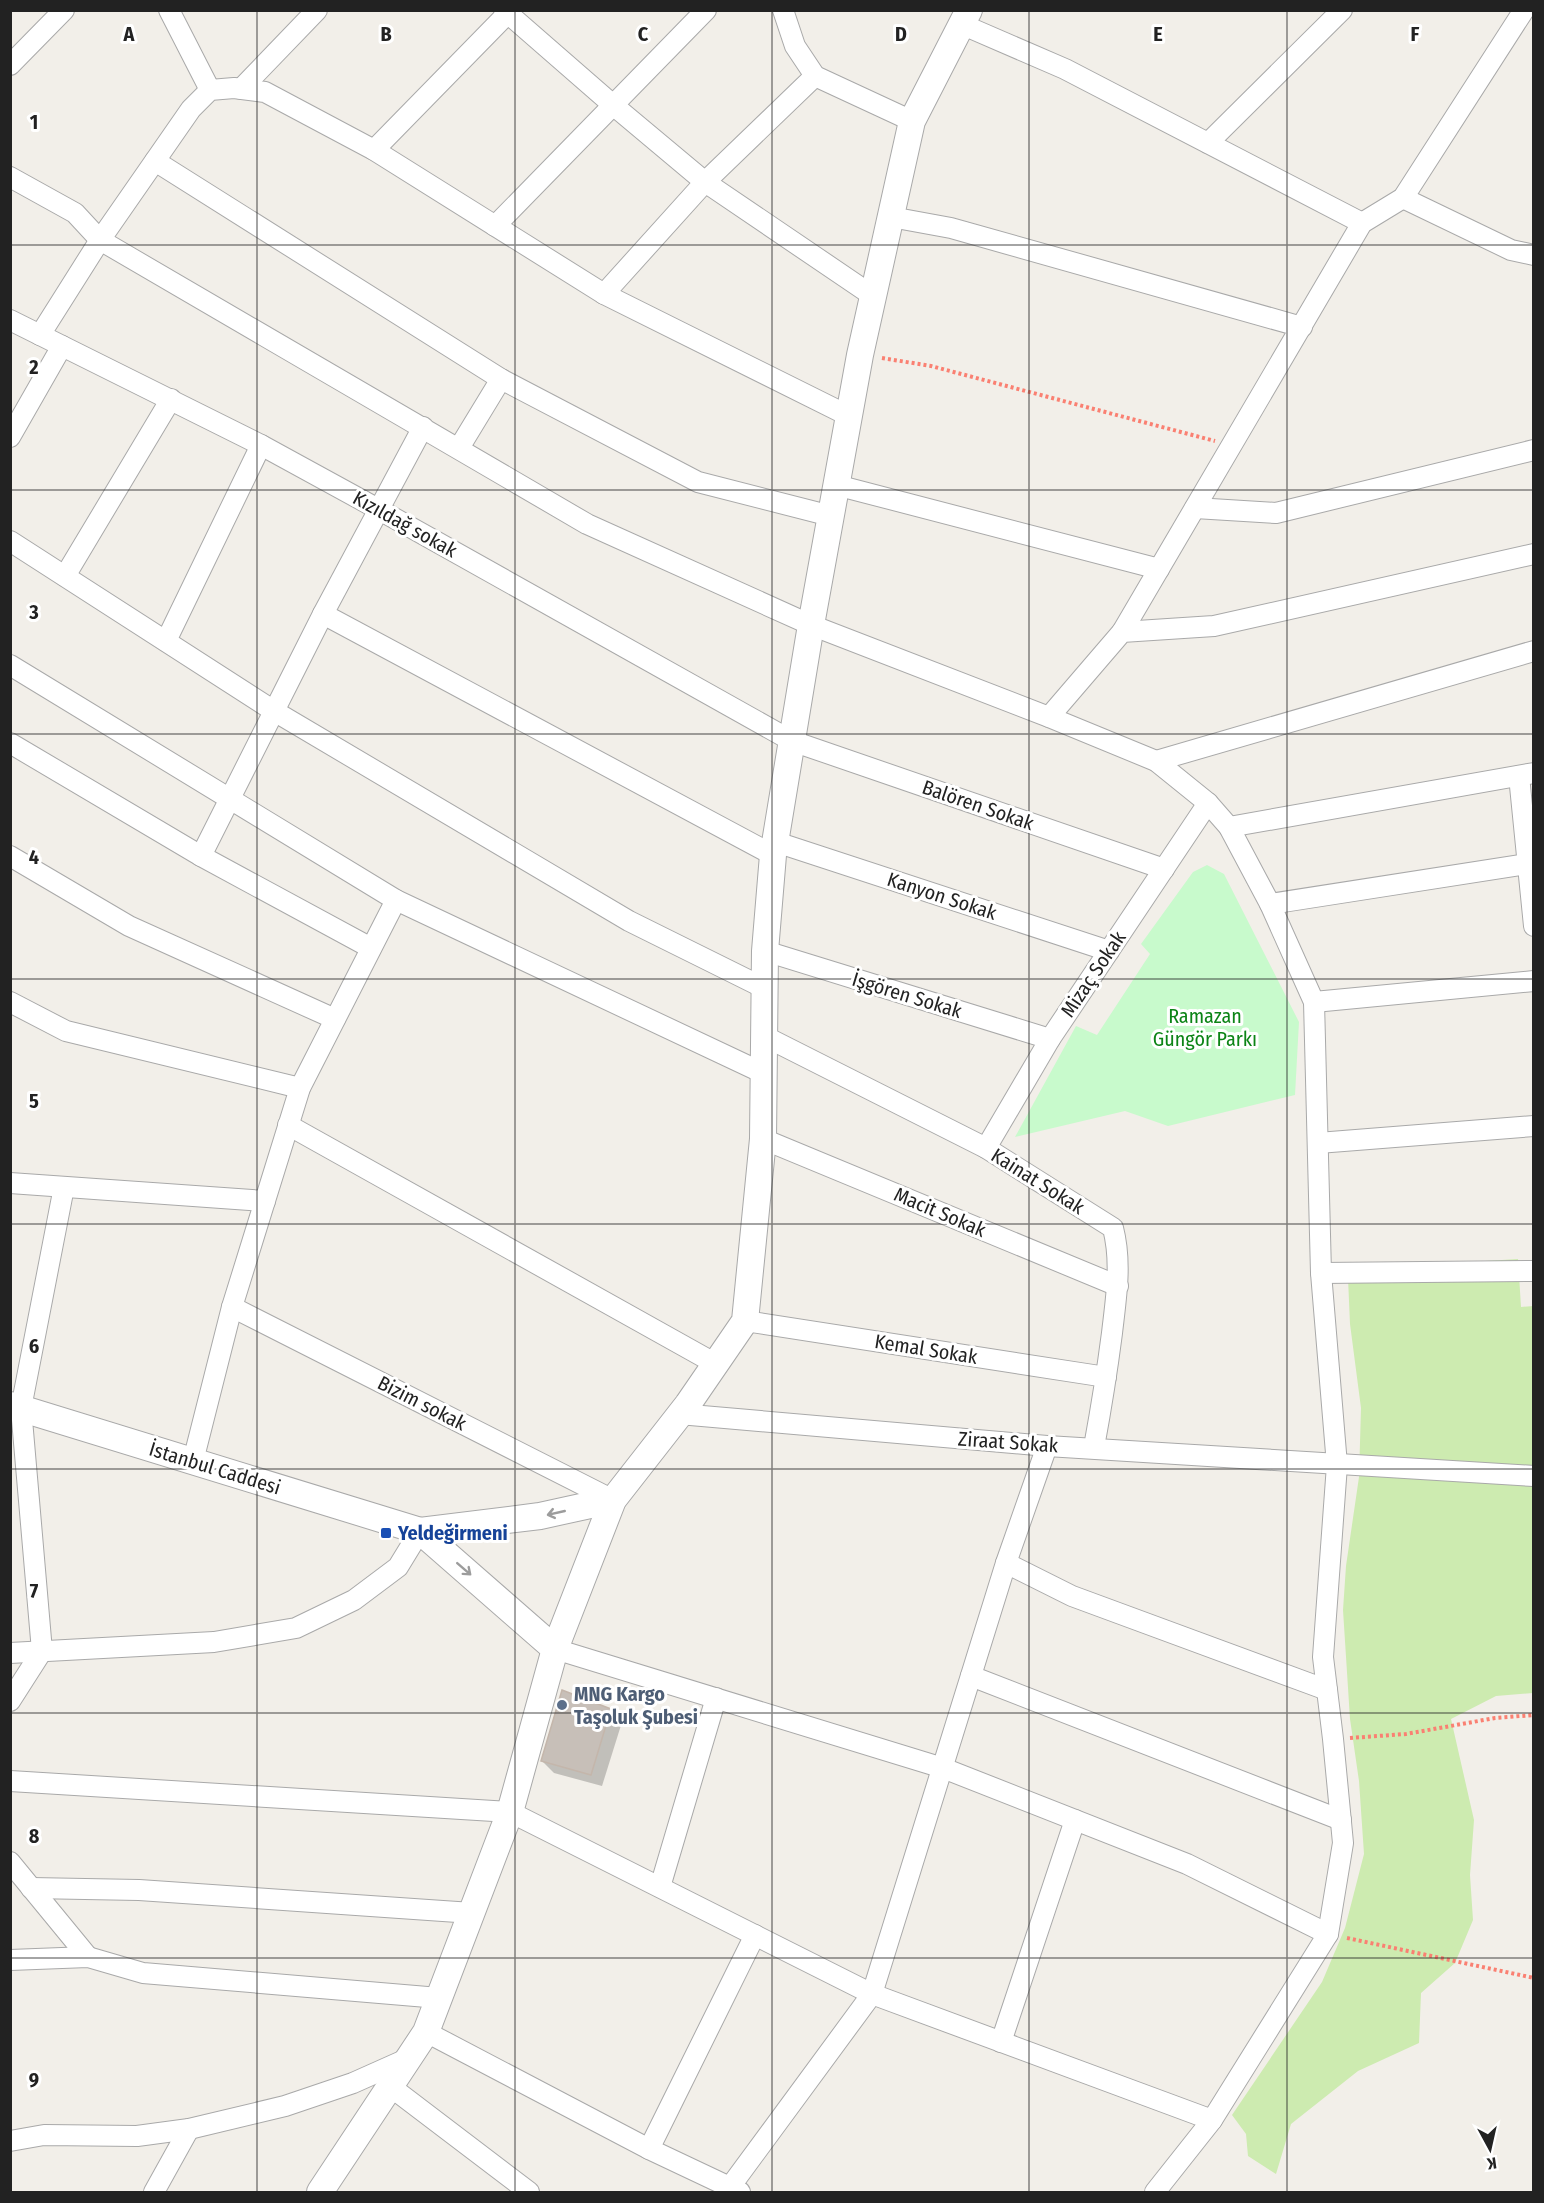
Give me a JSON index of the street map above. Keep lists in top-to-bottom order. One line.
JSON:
{"streets":{"street":["Kızıldağ sokak","Balören Sokak","Kanyon Sokak","Mizaç Sokak","İşgören Sokak","Kainat Sokak","Macit Sokak","Kemal Sokak","Bizim sokak","Ziraat Sokak","İstanbul Caddesi"]},"crossings":[["Kızıldağ sokak","Balören Sokak"],["Balören Sokak","Mizaç Sokak"],["Kanyon Sokak","Mizaç Sokak"],["Mizaç Sokak","İşgören Sokak"],["Mizaç Sokak","Kainat Sokak"],["Kainat Sokak","Macit Sokak"],["Kainat Sokak","Kemal Sokak"],["Kainat Sokak","Ziraat Sokak"]],"parks":["Ramazan Güngör Parkı"],"places":{"transit":["Yeldeğirmeni"],"other":["MNG Kargo Taşoluk Şubesi"]},"north":"bottom","grid":{"columns":["A","B","C","D","E","F"],"rows":["1","2","3","4","5","6","7","8","9"]}}
